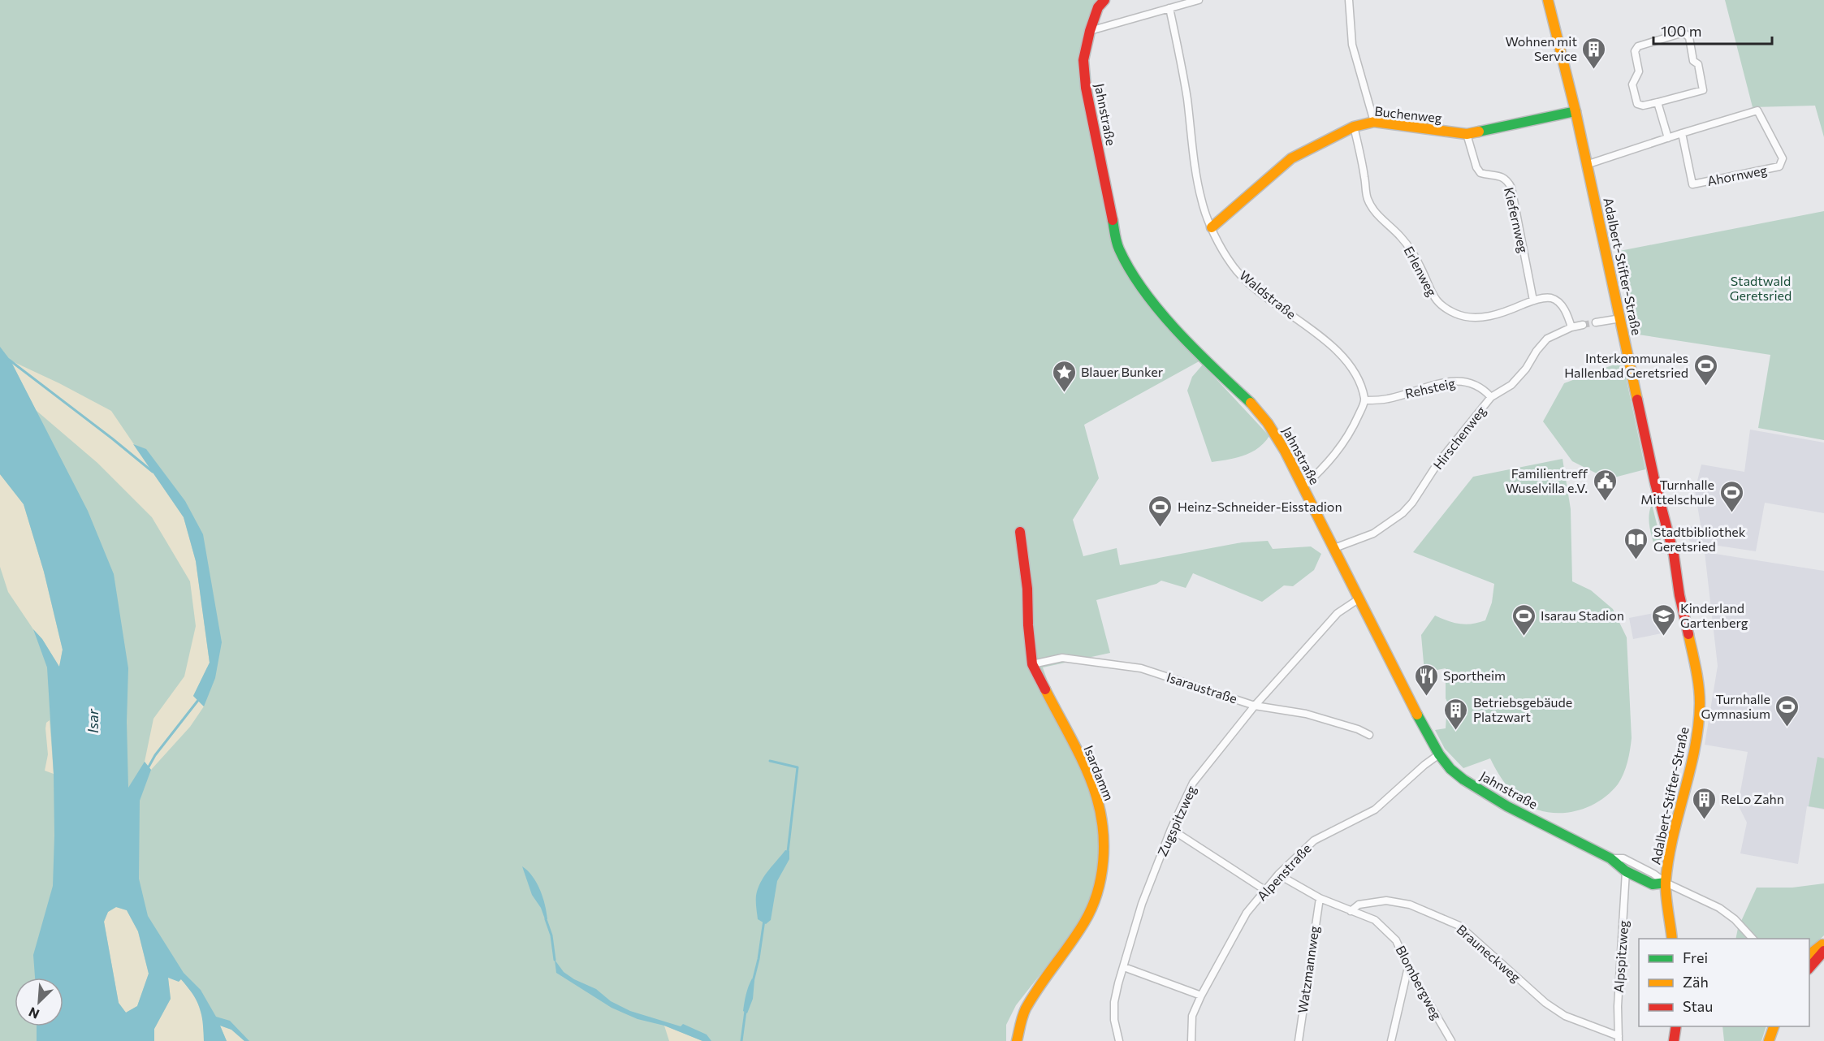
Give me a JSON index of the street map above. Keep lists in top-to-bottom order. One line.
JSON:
{"streets":{"street":["Jahnstraße","Buchenweg","Ahornweg","Kiefernweg","Adalbert-Stifter-Straße","Erlenweg","Waldstraße","Rehsteig","Hirschenweg","Isaraustraße","Isardamm","Zugspitzweg","Alpenstraße","Brauneckweg","Alpspitzweg","Watzmannweg","Blombergweg"]},"crossings":[["Jahnstraße","Adalbert-Stifter-Straße"],["Jahnstraße","Hirschenweg"],["Jahnstraße","Zugspitzweg"],["Jahnstraße","Alpenstraße"],["Jahnstraße","Alpspitzweg"],["Buchenweg","Kiefernweg"],["Buchenweg","Adalbert-Stifter-Straße"],["Buchenweg","Erlenweg"],["Buchenweg","Waldstraße"],["Ahornweg","Adalbert-Stifter-Straße"],["Kiefernweg","Erlenweg"],["Erlenweg","Hirschenweg"],["Waldstraße","Rehsteig"],["Rehsteig","Hirschenweg"],["Isaraustraße","Isardamm"],["Isaraustraße","Zugspitzweg"],["Alpenstraße","Blombergweg"],["Brauneckweg","Alpspitzweg"],["Brauneckweg","Blombergweg"],["Watzmannweg","Blombergweg"]],"water":["Isar"],"parks":["Stadtwald Geretsried"],"places":{"building":["Wohnen mit Service","Betriebsgebäude Platzwart","ReLo Zahn"],"sports":["Interkommunales Hallenbad Geretsried","Turnhalle Mittelschule","Heinz-Schneider-Eisstadion","Isarau Stadion","Turnhalle Gymnasium"],"place":["Blauer Bunker"],"public building":["Familientreff Wuselvilla e.V."],"library":["Stadtbibliothek Geretsried"],"school or university":["Kinderland Gartenberg"],"restaurant":["Sportheim"]},"legend":["Frei","Zäh","Stau"],"scale_bar":"100 m","north":"bottom left"}
